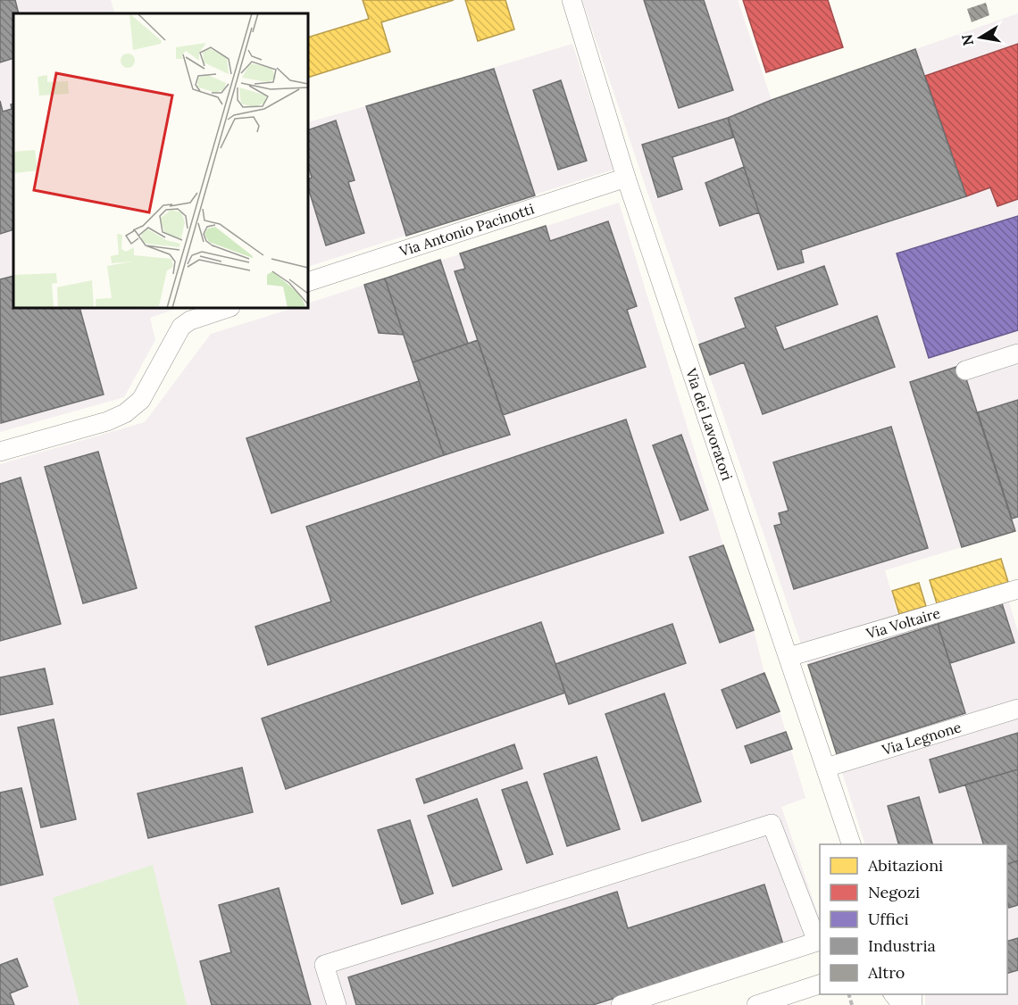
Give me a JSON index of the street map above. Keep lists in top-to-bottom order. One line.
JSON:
{"streets":{"street":["Via Antonio Pacinotti","Via dei Lavoratori","Via Voltaire","Via Legnone"]},"crossings":[["Via Antonio Pacinotti","Via dei Lavoratori"],["Via dei Lavoratori","Via Voltaire"],["Via dei Lavoratori","Via Legnone"]],"legend":["Abitazioni","Negozi","Uffici","Industria","Altro"],"north":"left"}
